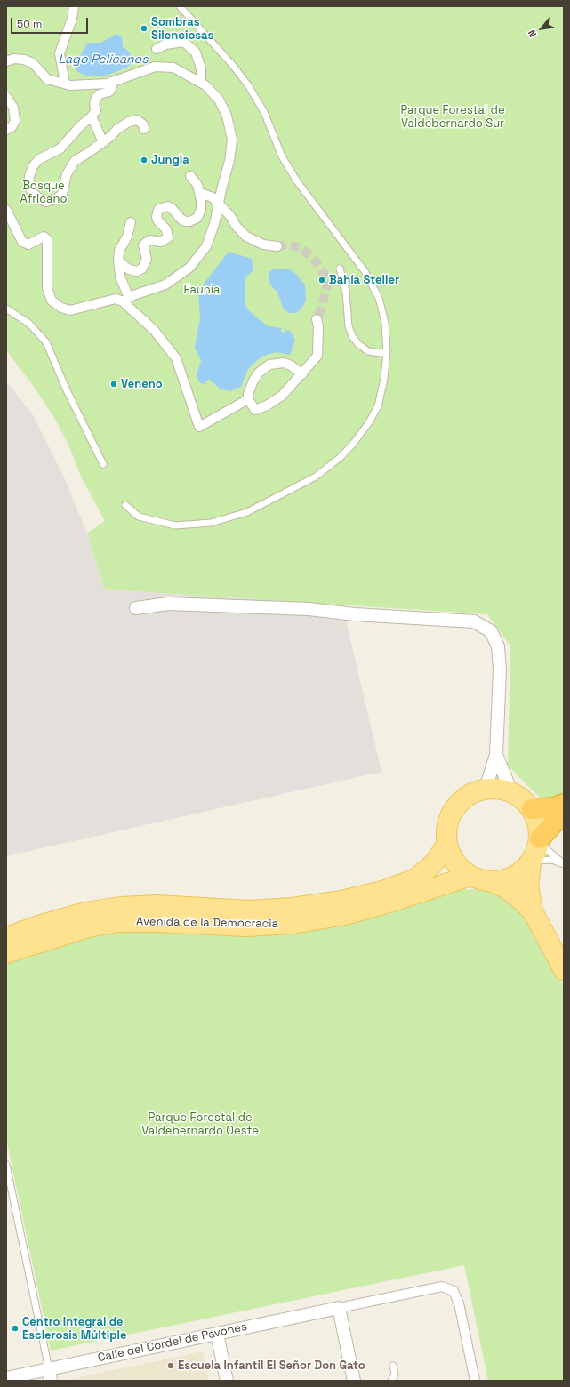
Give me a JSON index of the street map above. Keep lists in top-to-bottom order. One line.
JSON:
{"streets":{"main road":["Avenida de la Democracia"],"street":["Calle del Cordel de Pavones"]},"water":["Lago Pelícanos"],"parks":["Parque Forestal de Valdebernardo Sur","Bosque Africano","Faunia","Parque Forestal de Valdebernardo Oeste"],"places":["Sombras Silenciosas","Jungla","Bahía Steller","Veneno","Centro Integral de Esclerosis Múltiple","Escuela Infantil El Señor Don Gato"],"scale_bar":"50 m","north":"bottom left"}
